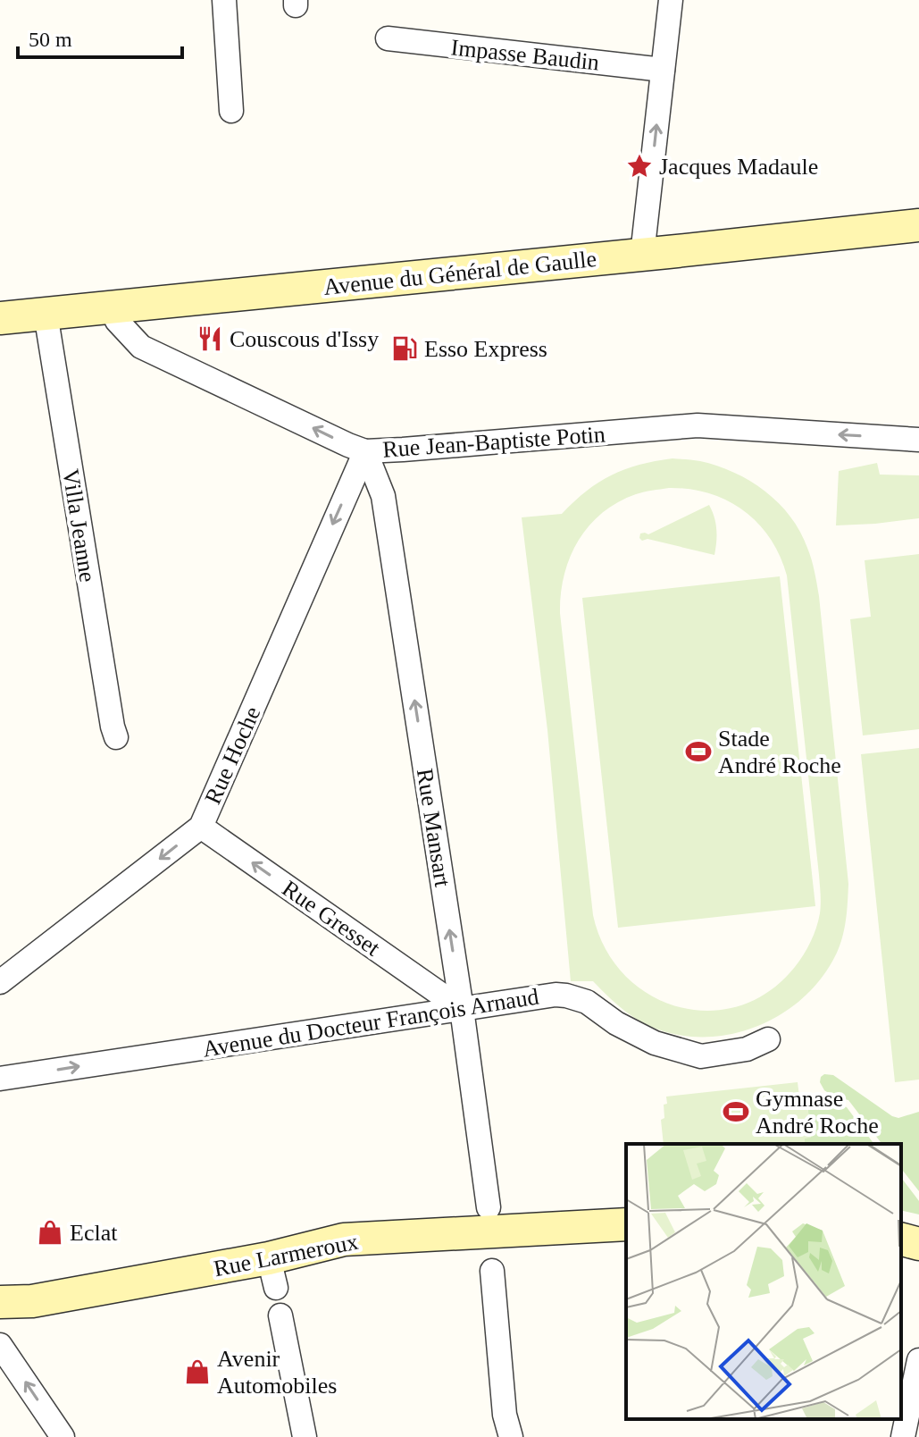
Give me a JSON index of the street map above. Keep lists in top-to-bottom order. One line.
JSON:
{"streets":{"main road":["Avenue du Général de Gaulle","Rue Larmeroux"],"street":["Impasse Baudin","Rue Jean-Baptiste Potin","Villa Jeanne","Rue Hoche","Rue Mansart","Rue Gresset","Avenue du Docteur François Arnaud"]},"crossings":[["Avenue du Général de Gaulle","Rue Jean-Baptiste Potin"],["Avenue du Général de Gaulle","Villa Jeanne"],["Rue Jean-Baptiste Potin","Rue Hoche"],["Rue Jean-Baptiste Potin","Rue Mansart"],["Rue Hoche","Rue Mansart"],["Rue Hoche","Rue Gresset"],["Rue Mansart","Rue Gresset"],["Rue Mansart","Avenue du Docteur François Arnaud"],["Rue Gresset","Avenue du Docteur François Arnaud"]],"one_way":["Rue Jean-Baptiste Potin","Rue Hoche","Rue Mansart","Rue Gresset","Avenue du Docteur François Arnaud"],"places":{"place":["Jacques Madaule"],"restaurant":["Couscous d'Issy"],"fuel station":["Esso Express"],"sports":["Stade André Roche","Gymnase André Roche"],"shop":["Eclat","Avenir Automobiles"]},"scale_bar":"50 m"}
